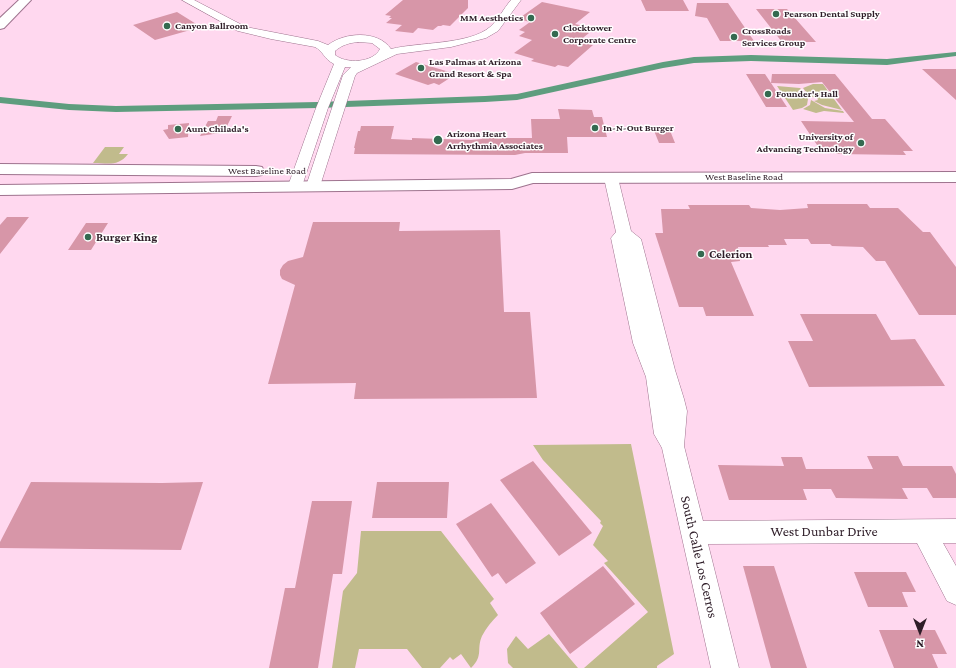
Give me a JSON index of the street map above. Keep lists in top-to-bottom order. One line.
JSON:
{"streets":{"main road":["West Baseline Road"],"street":["West Dunbar Drive","South Calle Los Cerros"]},"crossings":[["West Baseline Road","South Calle Los Cerros"],["West Dunbar Drive","South Calle Los Cerros"]],"places":["Pearson Dental Supply","MM Aesthetics","Canyon Ballroom","Clocktower Corporate Centre","CrossRoads Services Group","Las Palmas at Arizona Grand Resort & Spa","Founder's Hall","In-N-Out Burger","Aunt Chilada's","Arizona Heart Arrhythmia Associates","University of Advancing Technology","Burger King","Celerion"],"north":"bottom"}
